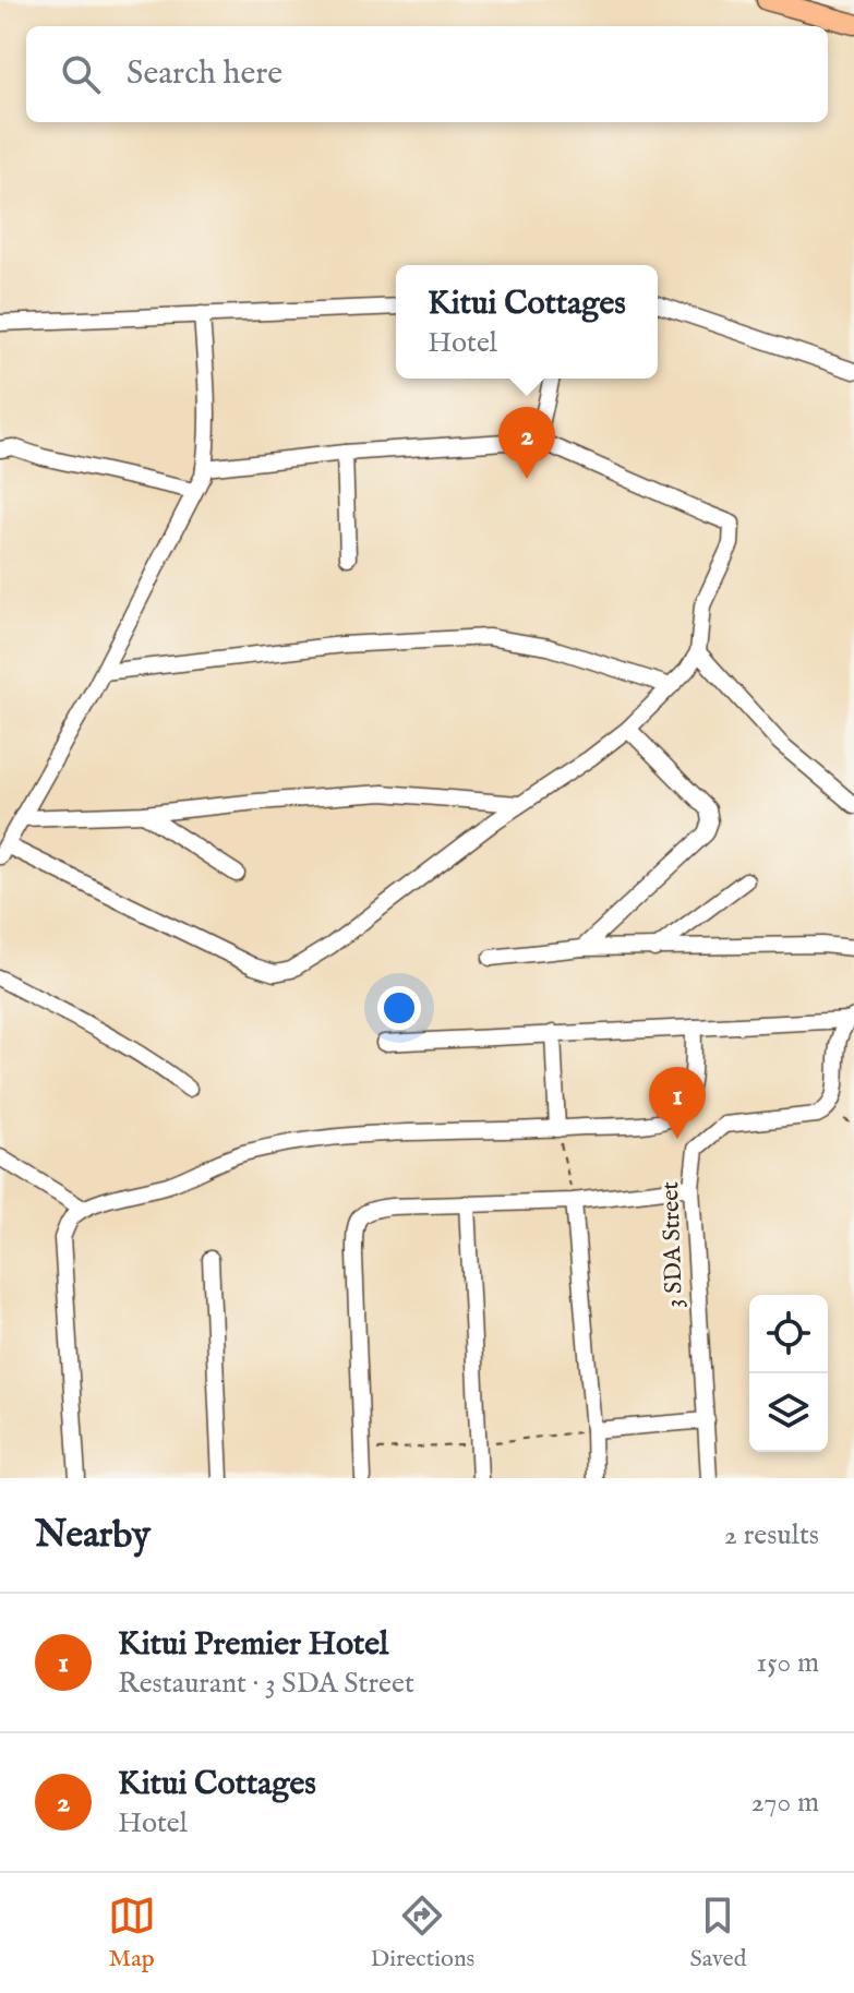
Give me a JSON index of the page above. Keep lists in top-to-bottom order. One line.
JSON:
{"streets":{"street":["3 SDA Street"]},"page":{"search":"Search here","popup":["Kitui Cottages","Hotel"],"pins":["2","1"],"heading":["Nearby","2 results"],"list":[{"mark":"1","name":"Kitui Premier Hotel","note":"Restaurant · 3 SDA Street","value":"150 m"},{"mark":"2","name":"Kitui Cottages","note":"Hotel","value":"270 m"}],"nav":["Map","Directions","Saved"]}}
